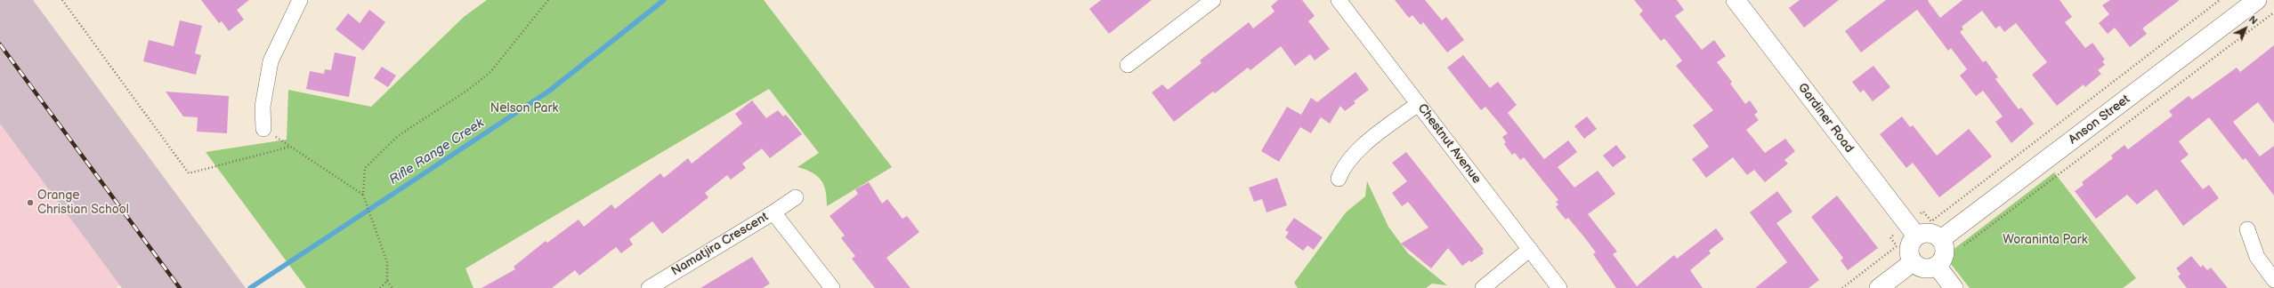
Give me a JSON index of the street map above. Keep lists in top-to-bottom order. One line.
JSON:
{"streets":{"street":["Gardiner Road","Anson Street","Chestnut Avenue","Namatjira Crescent"]},"crossings":[["Gardiner Road","Anson Street"]],"water":["Rifle Range Creek"],"parks":["Nelson Park","Woraninta Park"],"places":["Orange Christian School"],"north":"top right"}
